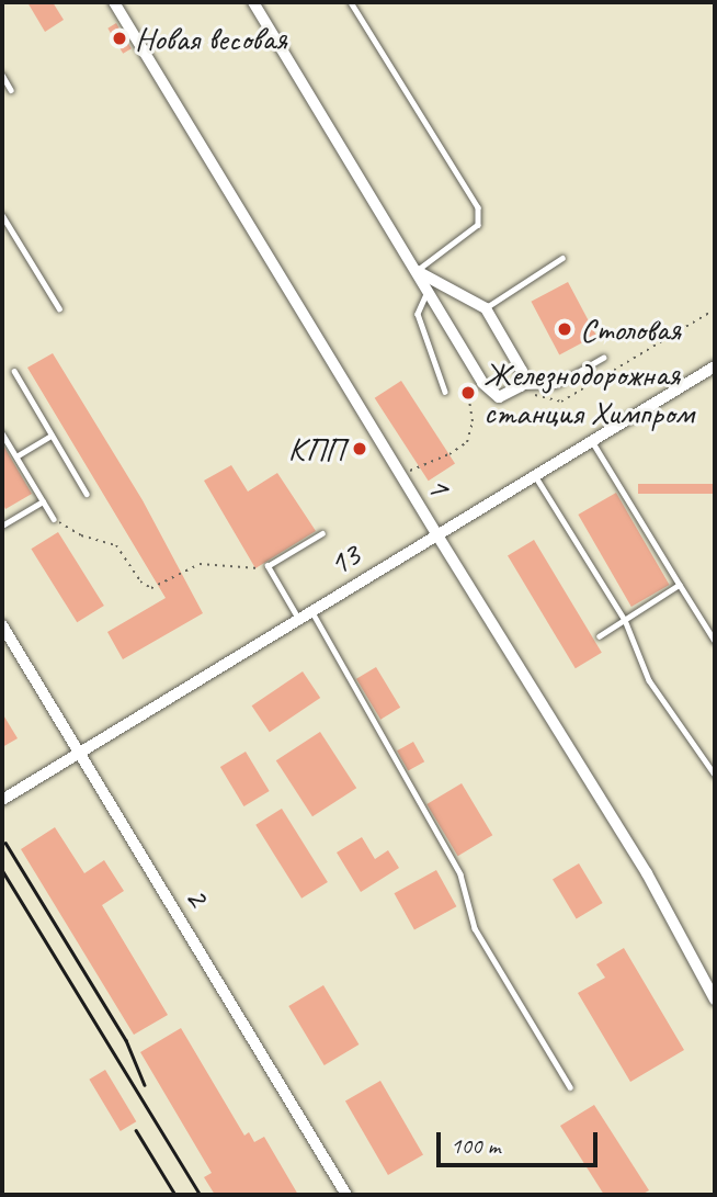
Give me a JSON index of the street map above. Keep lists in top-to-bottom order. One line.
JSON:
{"streets":{"street":["1","13","2"]},"crossings":[["1","13"],["13","2"]],"places":["Новая весовая","Столовая","Железнодорожная станция Химпром","КПП"],"scale_bar":"100 m"}
